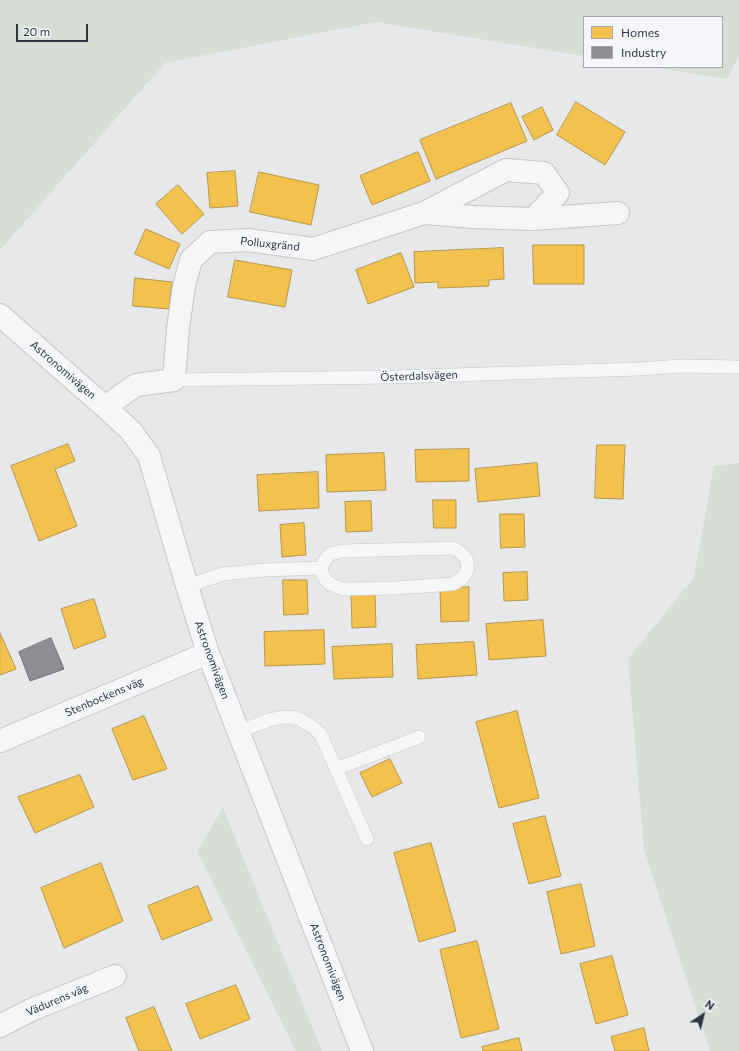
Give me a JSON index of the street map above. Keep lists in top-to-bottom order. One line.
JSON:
{"streets":{"street":["Polluxgränd","Astronomivägen","Österdalsvägen","Stenbockens väg","Vädurens väg"]},"crossings":[["Polluxgränd","Österdalsvägen"],["Astronomivägen","Österdalsvägen"],["Astronomivägen","Stenbockens väg"]],"legend":["Homes","Industry"],"scale_bar":"20 m","north":"top right"}
